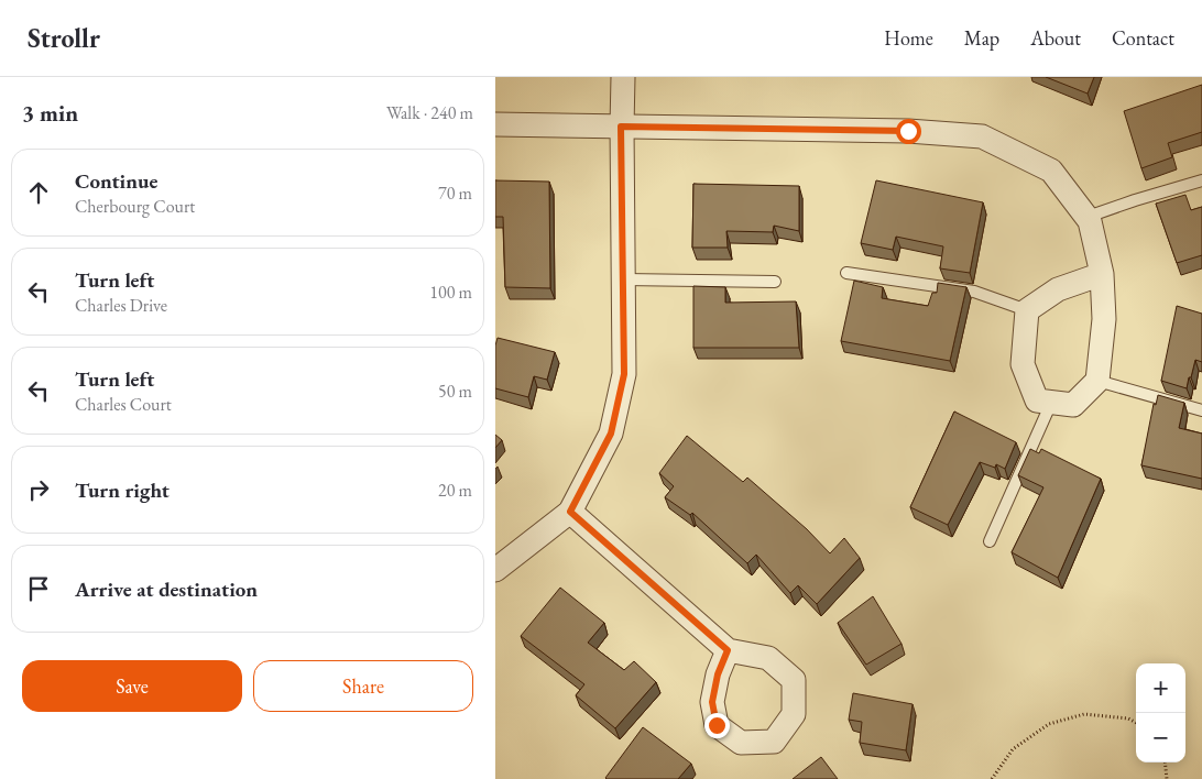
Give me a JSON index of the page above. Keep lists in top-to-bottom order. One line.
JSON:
{"page":{"header":"Strollr","nav":["Home","Map","About","Contact"],"heading":["3 min","Walk · 240 m"],"list":[["Continue","Cherbourg Court","70 m"],["Turn left","Charles Drive","100 m"],["Turn left","Charles Court","50 m"],["Turn right","20 m"],"Arrive at destination"],"buttons":["Save","Share"],"map_buttons":["+","−"]}}
